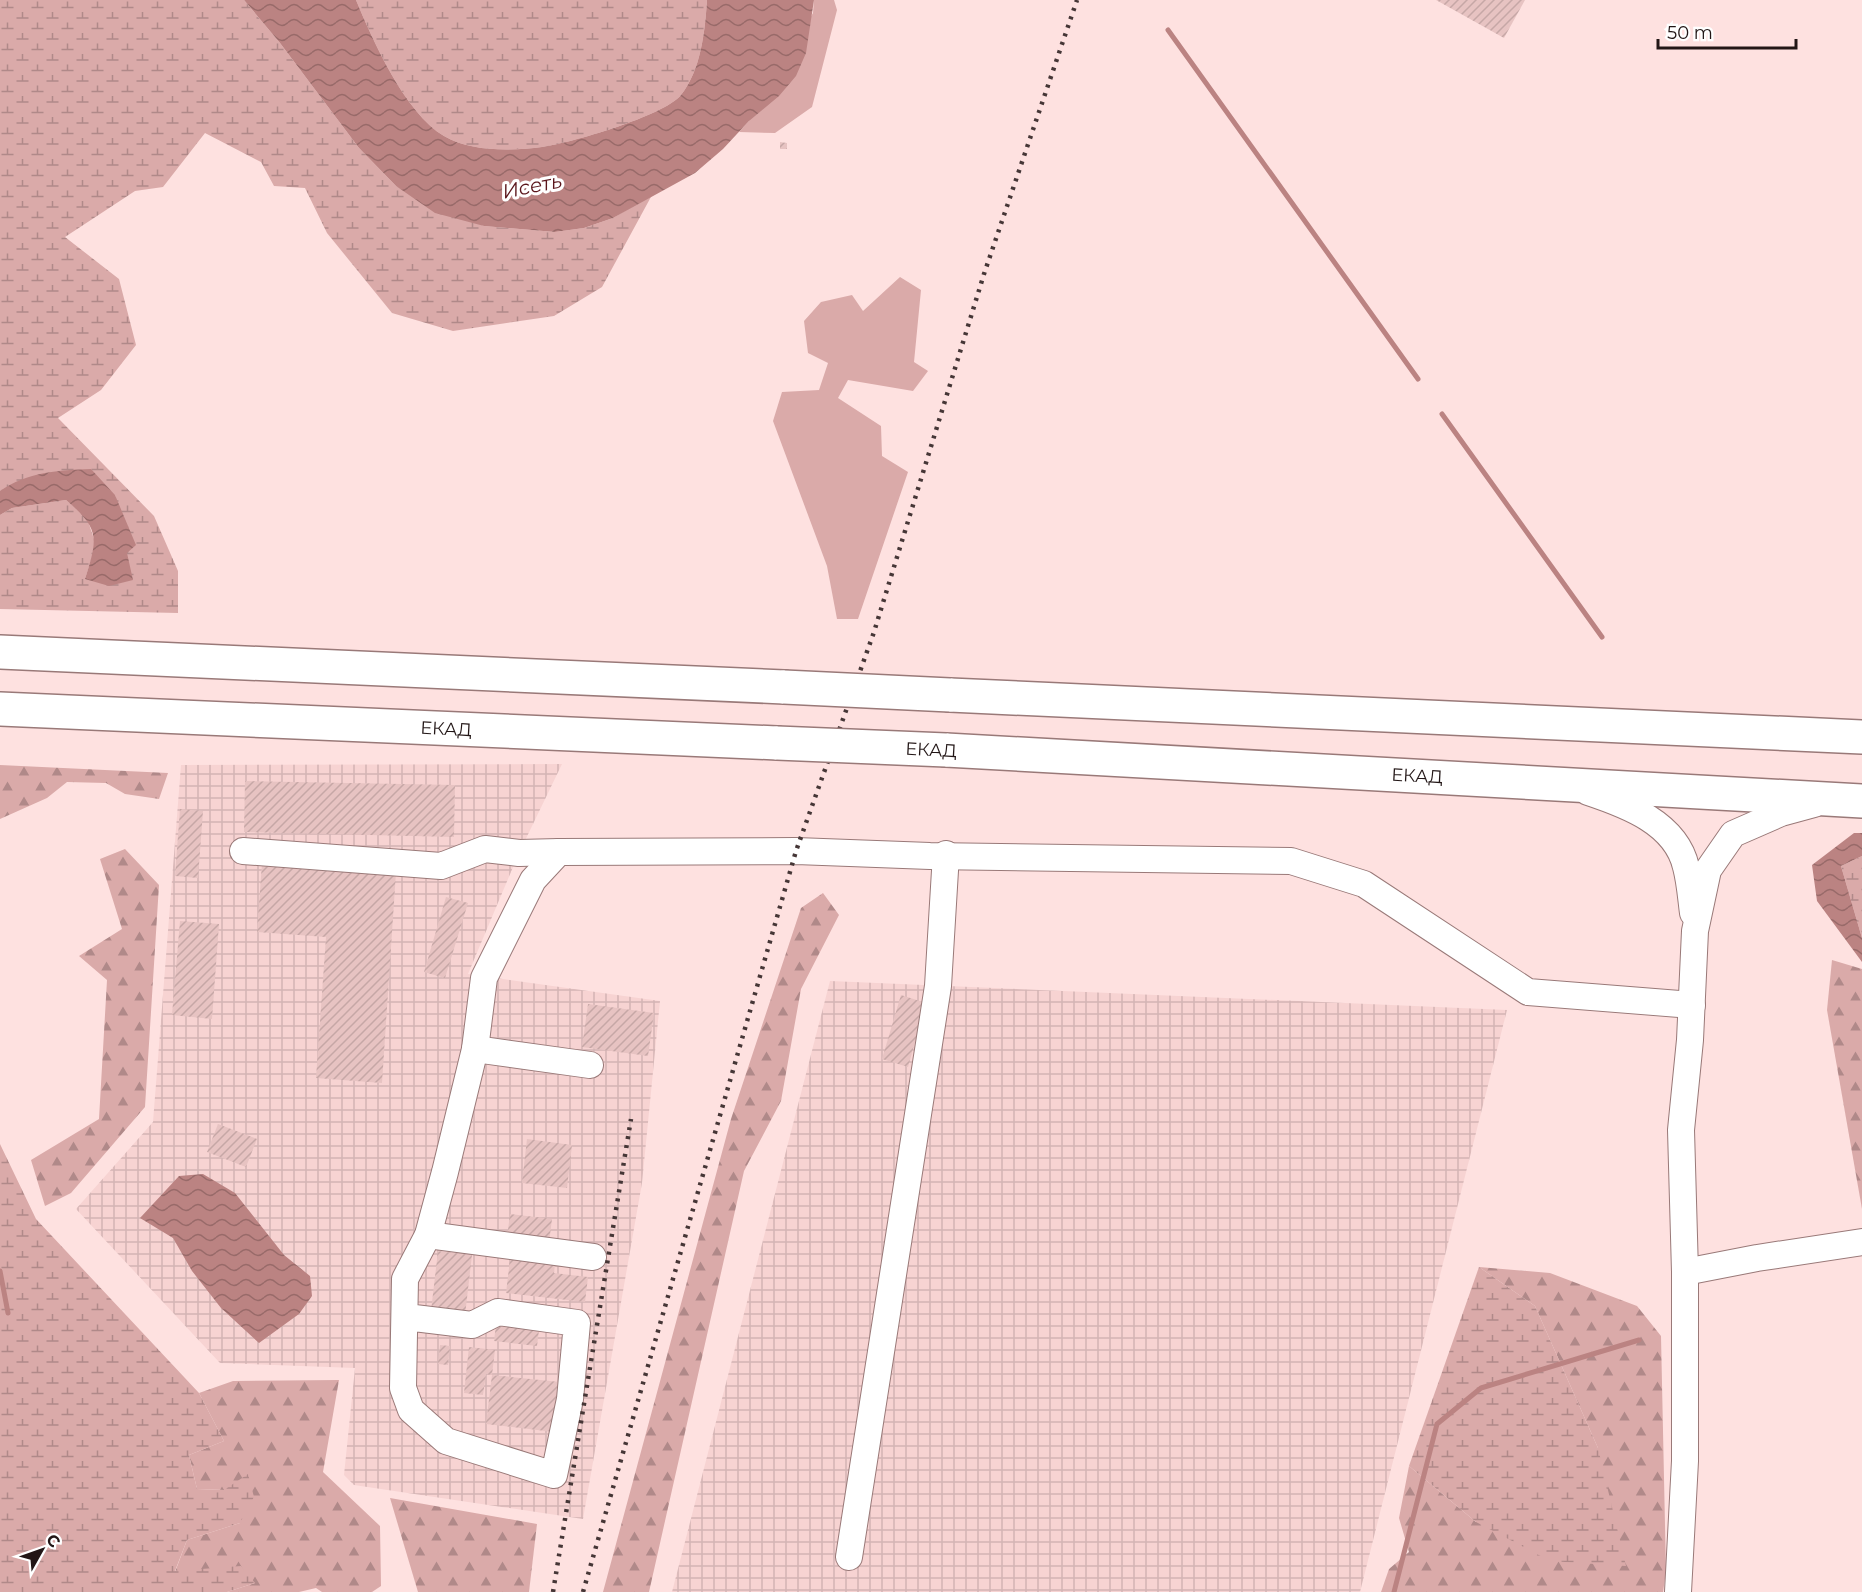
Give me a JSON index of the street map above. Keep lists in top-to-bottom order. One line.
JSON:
{"streets":{"highway":["ЕКАД"]},"water":["Исеть"],"scale_bar":"50 m","north":"top right"}
